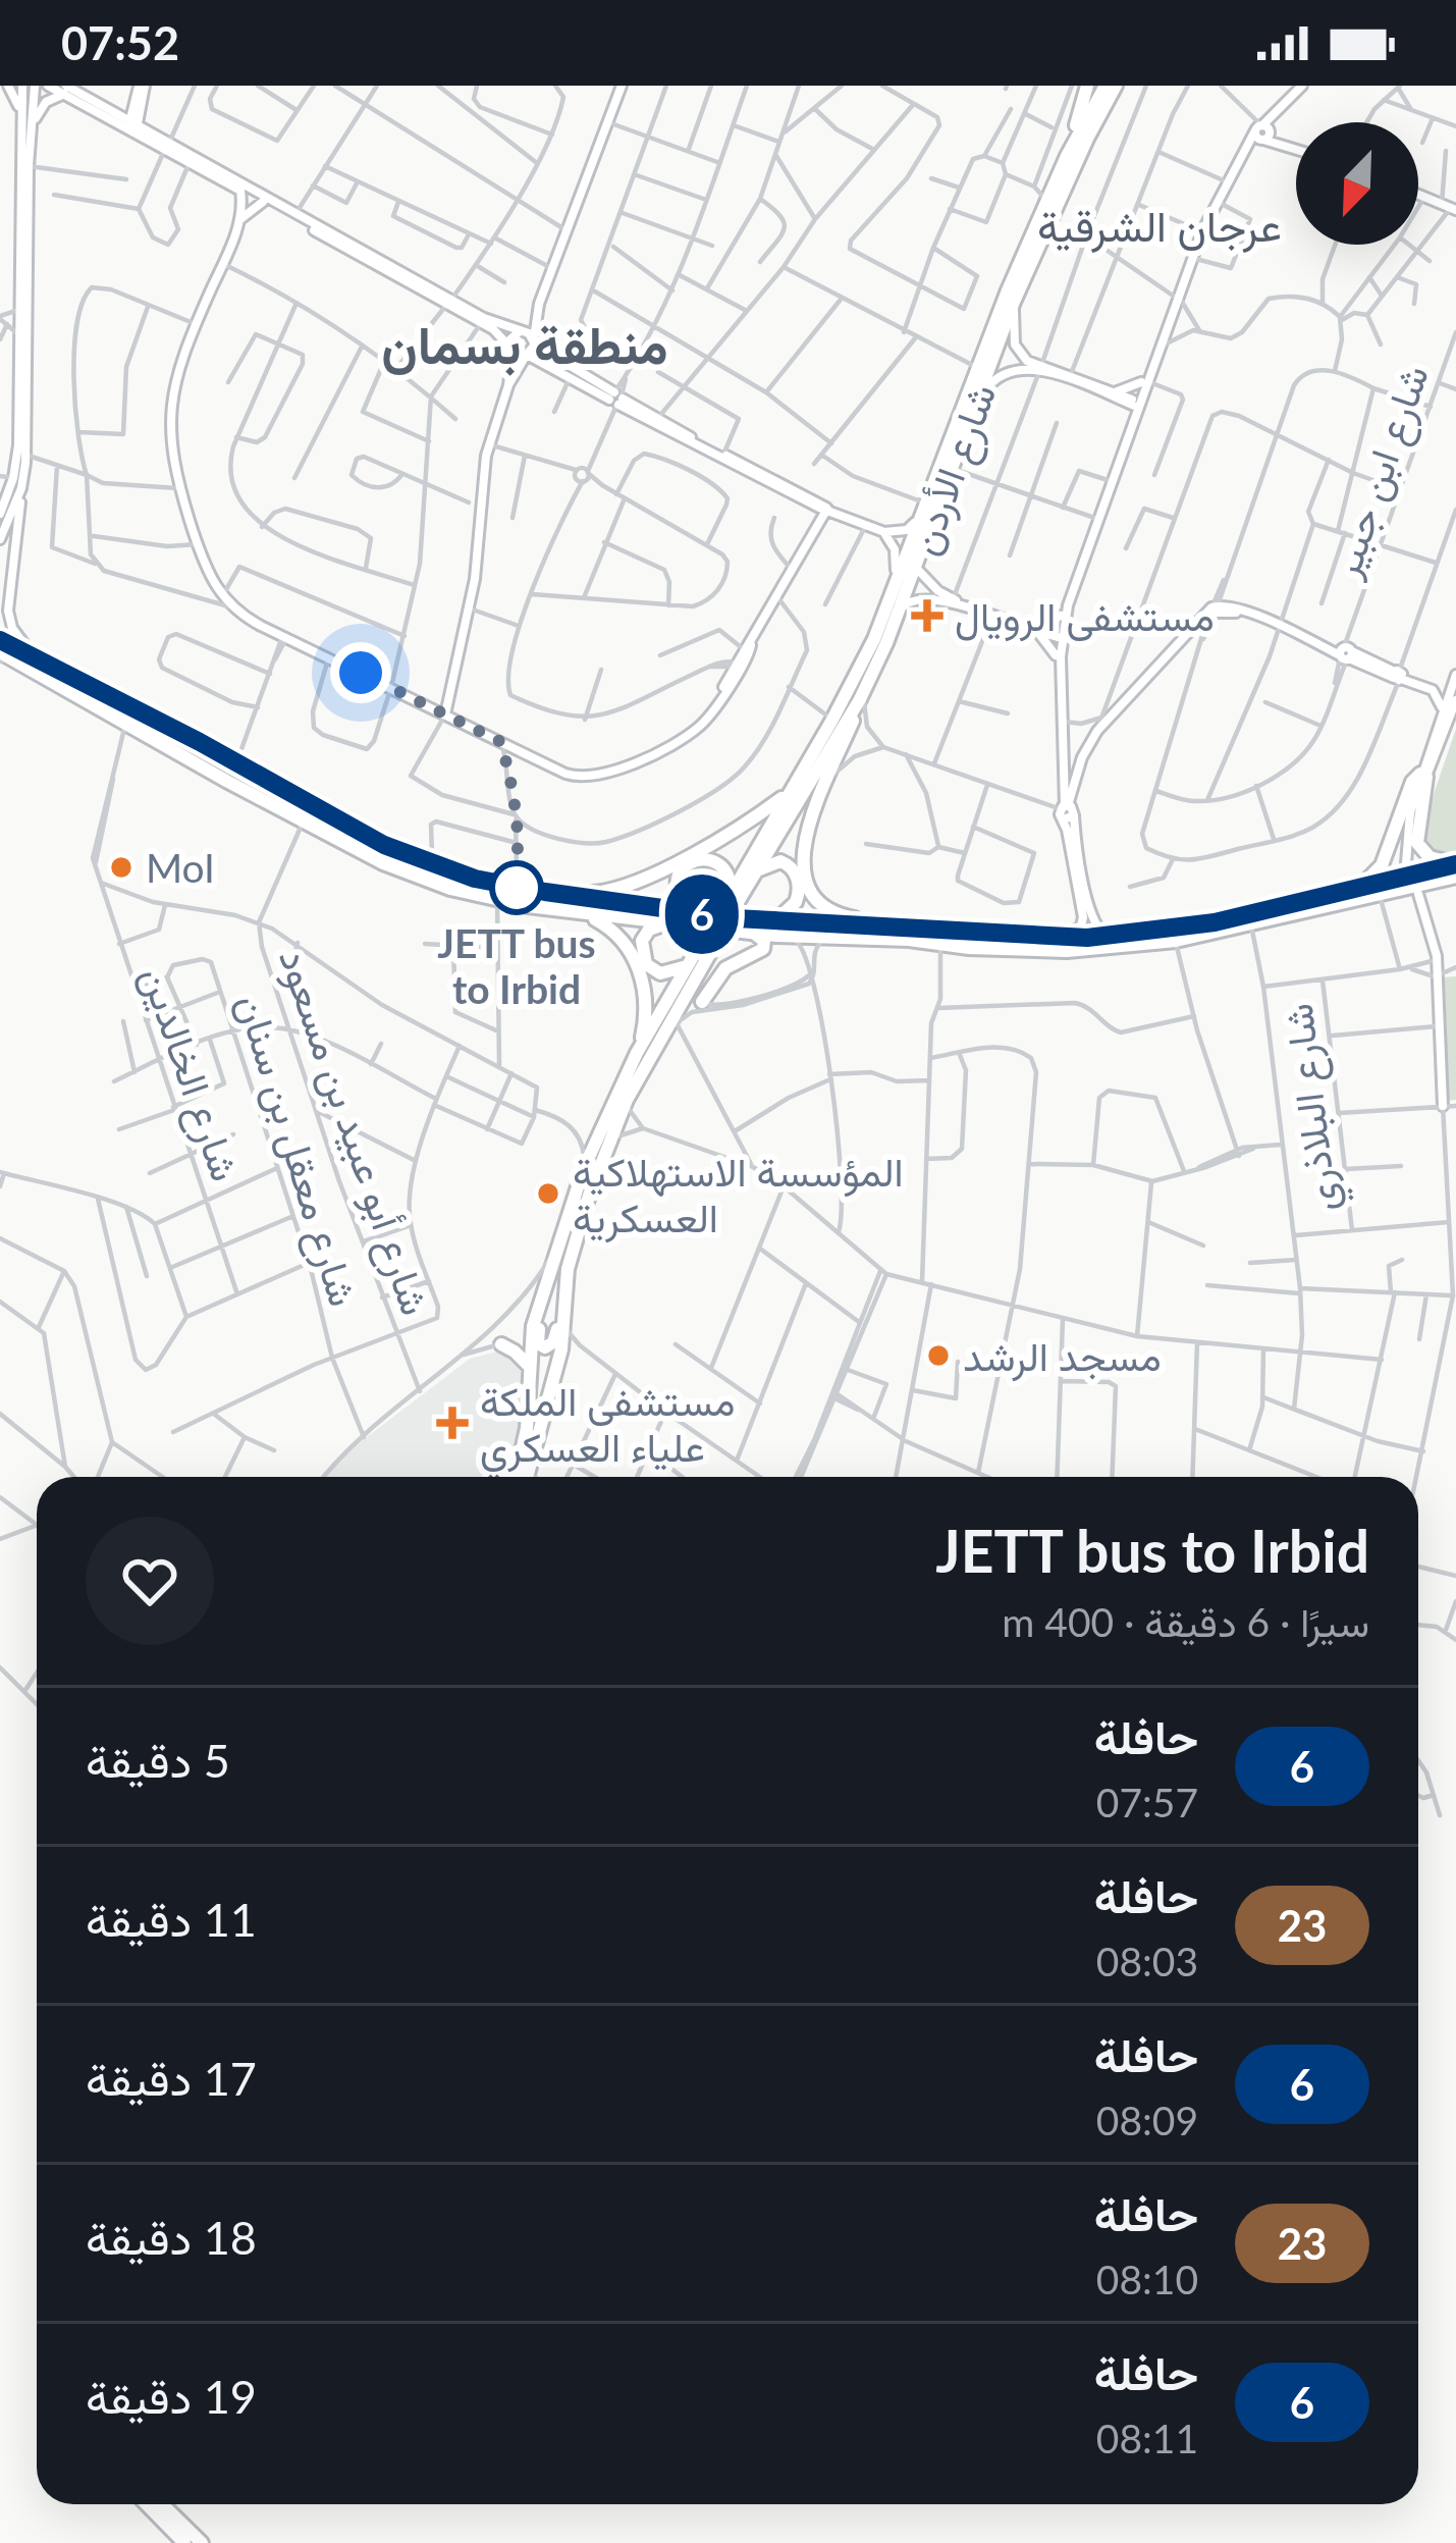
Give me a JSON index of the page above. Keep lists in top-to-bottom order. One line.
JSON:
{"streets":{"highway":["شارع الأردن"],"street":["شارع ابن جبير","شارع الخالدين","شارع البلاذري","شارع أبو عبيد بن مسعود","شارع معقل بن سنان"]},"crossings":[["شارع الخالدين","شارع معقل بن سنان"]],"districts":["عرجان الشرقية","منطقة بسمان"],"places":{"health":["مستشفى الرويال","مستشفى الملكة علياء العسكري"],"other":["MoI","JETT bus to Irbid","المؤسسة الاستهلاكية العسكرية","مسجد الرشد"]},"lines":["bus line 6"],"north":"bottom left","page":{"status":"07:52","on_map":"6","heading":["JETT bus to Irbid","سيرًا · 6 دقيقة · 400 m"],"list":[{"mark":"6","name":"حافلة","note":"07:57","value":"5 دقيقة"},{"mark":"23","name":"حافلة","note":"08:03","value":"11 دقيقة"},{"mark":"6","name":"حافلة","note":"08:09","value":"17 دقيقة"},{"mark":"23","name":"حافلة","note":"08:10","value":"18 دقيقة"},{"mark":"6","name":"حافلة","note":"08:11","value":"19 دقيقة"}]}}
